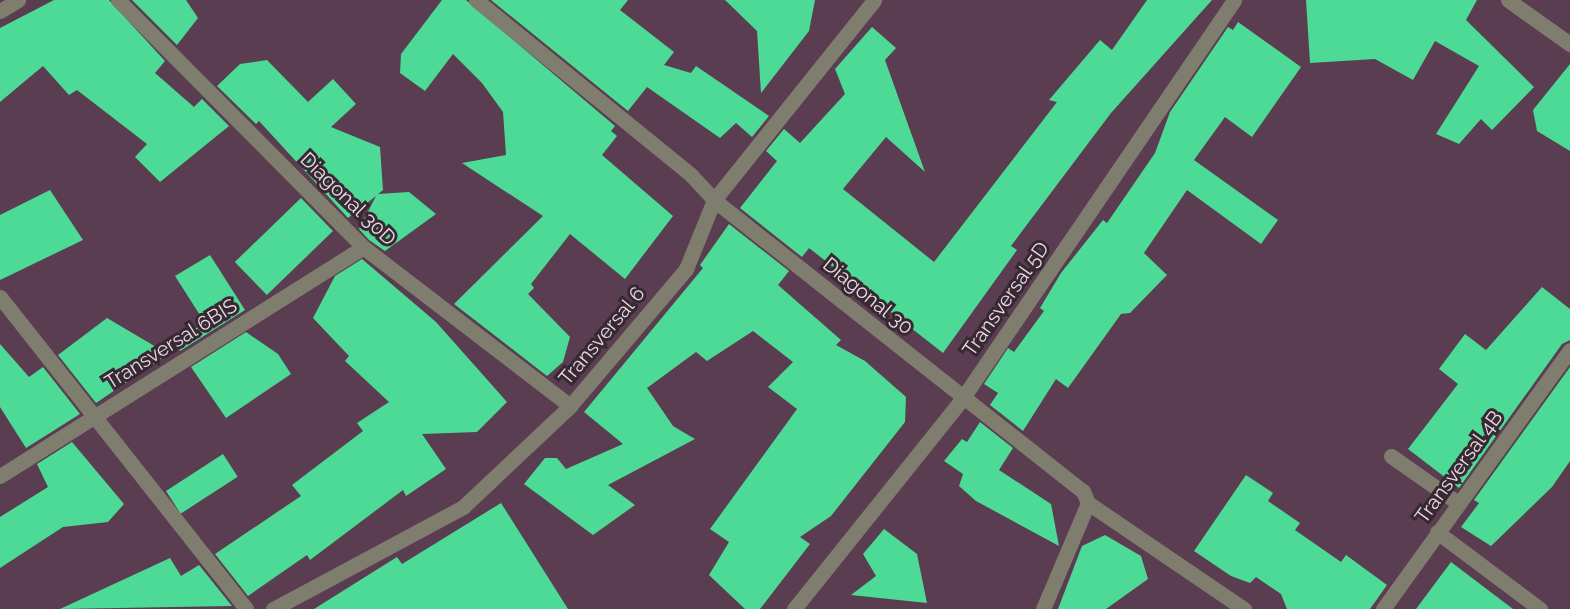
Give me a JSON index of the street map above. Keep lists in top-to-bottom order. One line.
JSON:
{"streets":{"street":["Diagonal 30D","Diagonal 30","Transversal 5D","Transversal 6","Transversal 6BIS","Transversal 4B"]},"crossings":[["Diagonal 30D","Transversal 6"],["Diagonal 30D","Transversal 6BIS"],["Diagonal 30","Transversal 5D"],["Diagonal 30","Transversal 6"]]}
